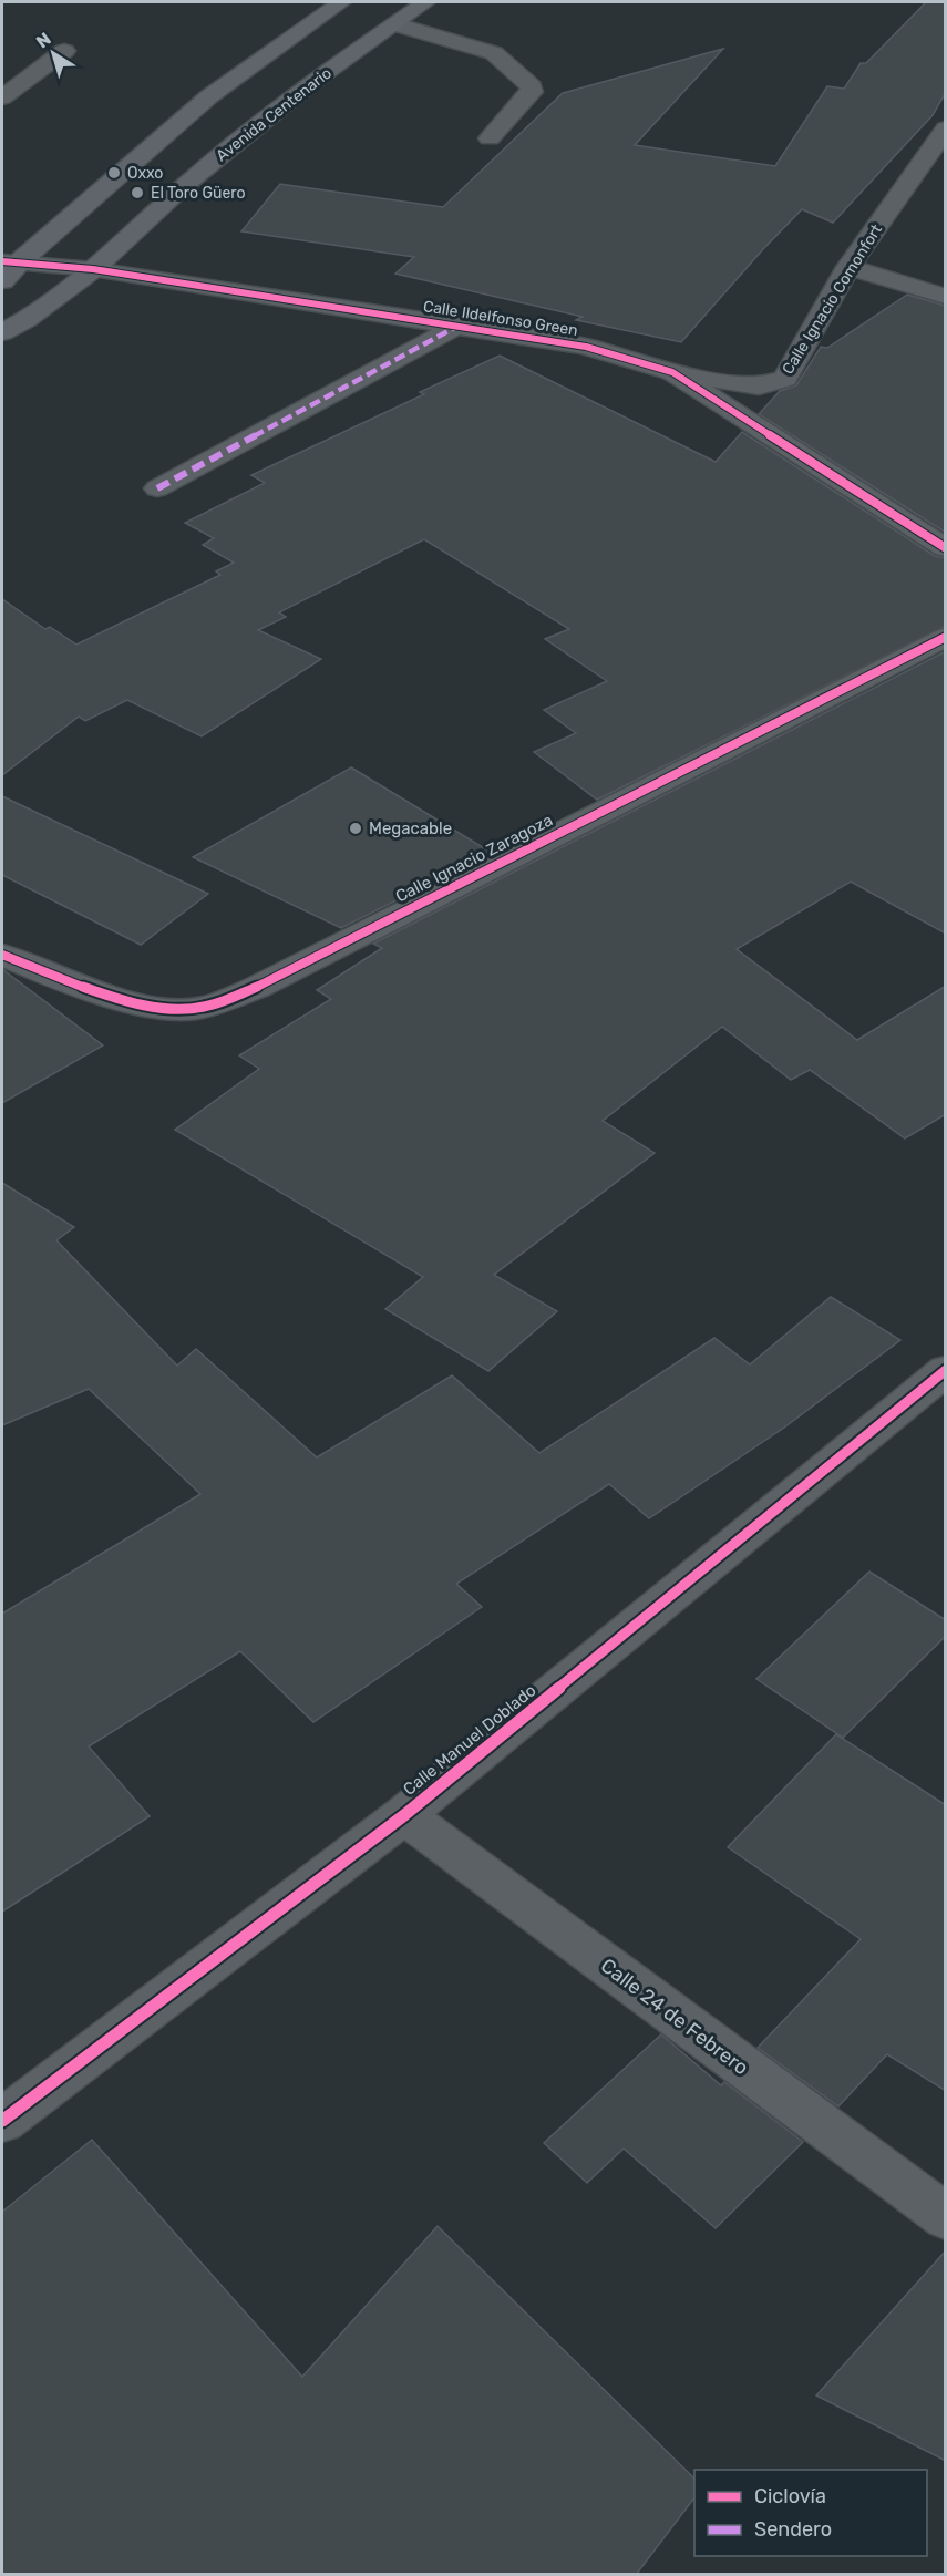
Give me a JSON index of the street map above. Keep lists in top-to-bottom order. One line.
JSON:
{"streets":{"main road":["Avenida Centenario"],"street":["Calle Ignacio Comonfort","Calle Ildelfonso Green","Calle Ignacio Zaragoza","Calle Manuel Doblado","Calle 24 de Febrero"]},"crossings":[["Avenida Centenario","Calle Ildelfonso Green"],["Calle Ignacio Comonfort","Calle Ildelfonso Green"],["Calle Manuel Doblado","Calle 24 de Febrero"]],"places":["Oxxo","El Toro Güero","Megacable"],"legend":["Ciclovía","Sendero"],"north":"top left"}
